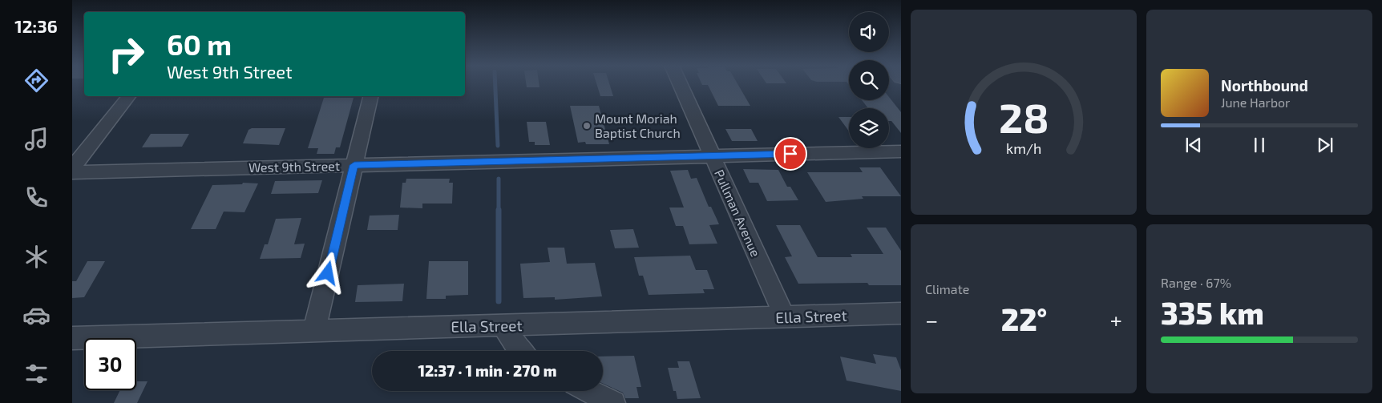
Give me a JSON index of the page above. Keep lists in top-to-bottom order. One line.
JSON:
{"streets":{"street":["West 9th Street","Pullman Avenue","Ella Street"]},"crossings":[["West 9th Street","Pullman Avenue"],["Pullman Avenue","Ella Street"]],"places":["Mount Moriah Baptist Church"],"page":{"tabs":"12:36","turn":["60 m","West 9th Street"],"song":["Northbound","June Harbor"],"tile":["Climate",["Range · 67%","335 km"]],"heat":["−","22°","+"],"limit":"30","trip":"12:37 · 1 min · 270 m","gauge":["28","km/h"]}}
